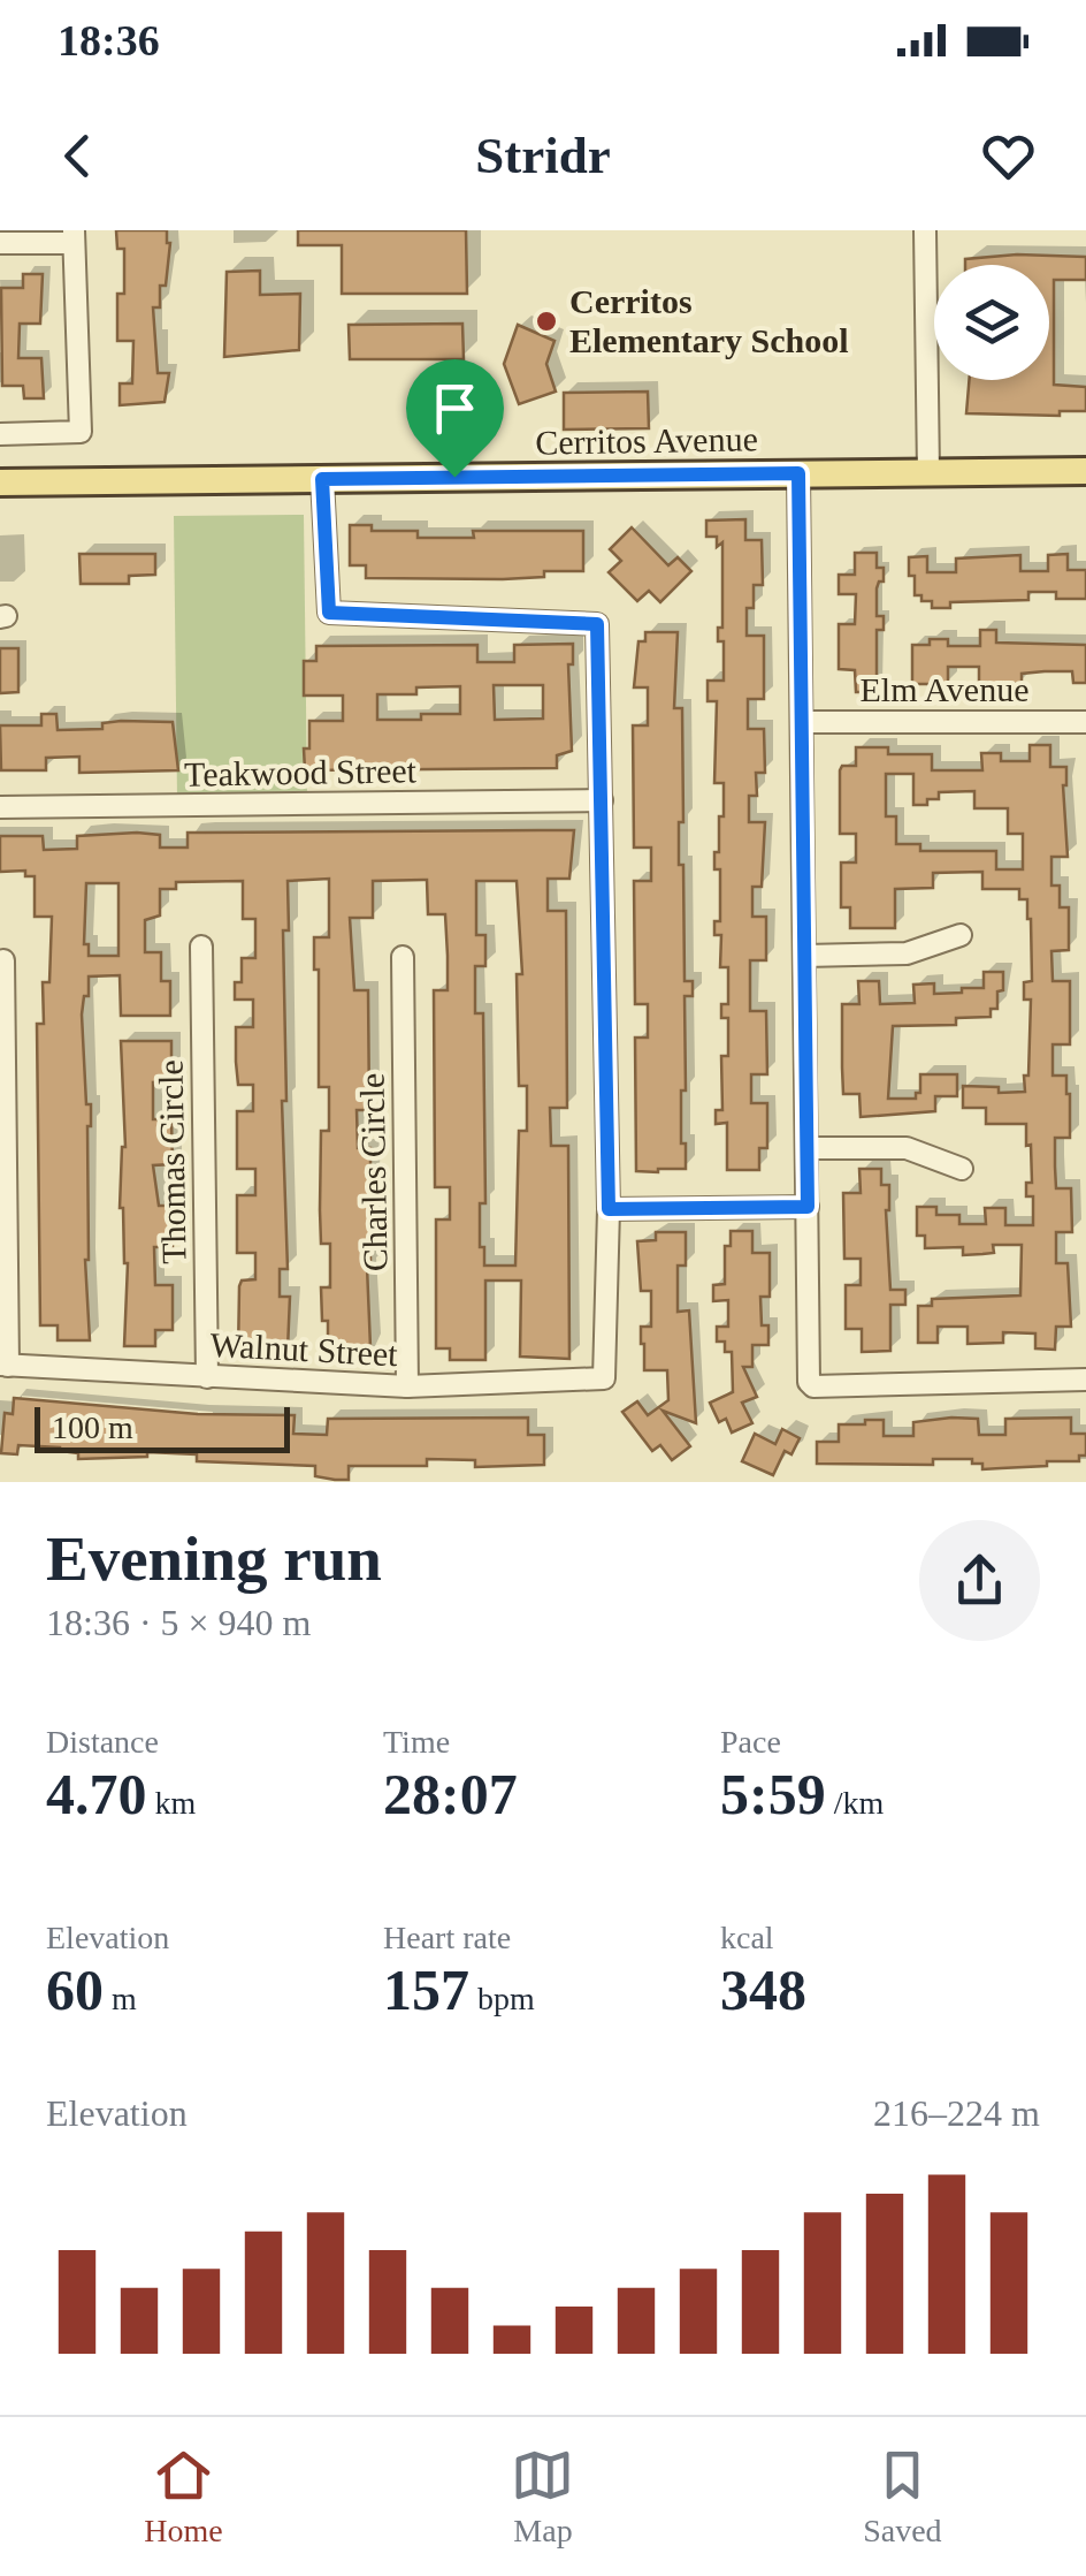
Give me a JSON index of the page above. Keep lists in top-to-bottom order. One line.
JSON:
{"streets":{"main road":["Cerritos Avenue"],"street":["Elm Avenue","Teakwood Street","Thomas Circle","Charles Circle","Walnut Street"]},"crossings":[["Thomas Circle","Walnut Street"],["Charles Circle","Walnut Street"]],"places":["Cerritos Elementary School"],"scale_bar":"100 m","page":{"status":"18:36","header":"Stridr","scale":"100 m","heading":["Evening run","18:36 · 5 × 940 m"],"stats":[["Distance","4.70 km"],["Time","28:07"],["Pace","5:59 /km"],["Elevation","60 m"],["Heart rate","157 bpm"],["kcal","348"]],"chart":["Elevation","216–224 m"],"tabs":["Home","Map","Saved"]}}
